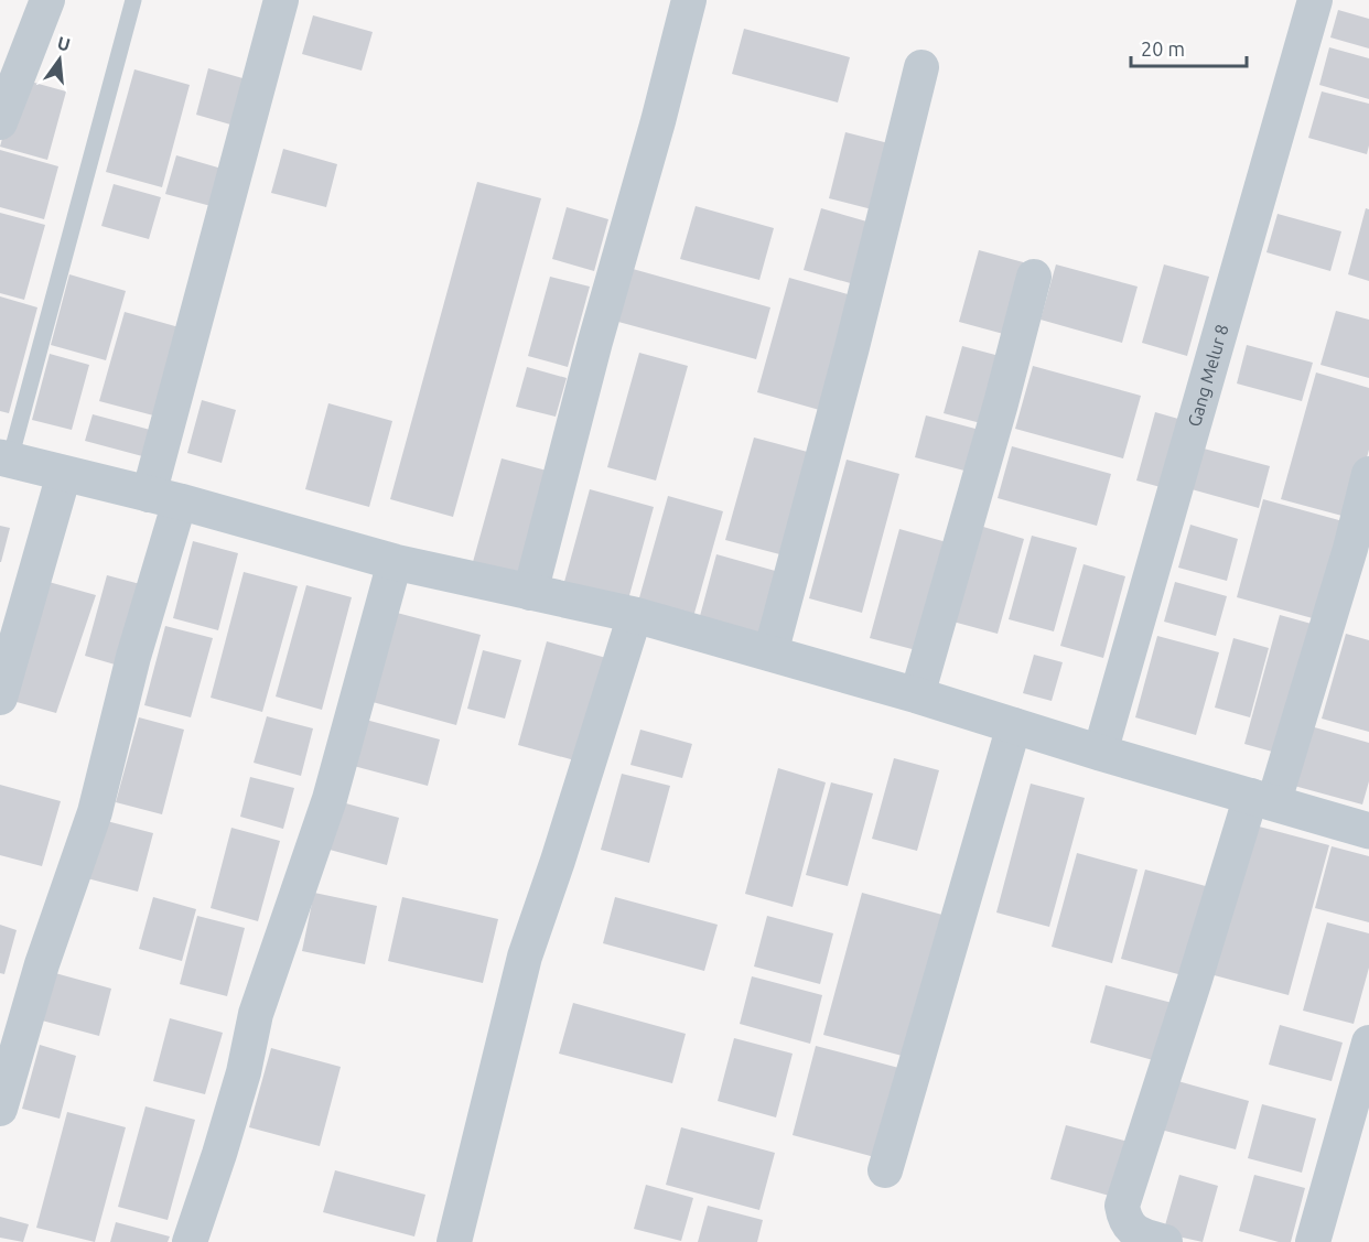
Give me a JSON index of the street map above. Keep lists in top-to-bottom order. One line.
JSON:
{"streets":{"street":["Gang Melur 8"]},"scale_bar":"20 m","north":"top"}
